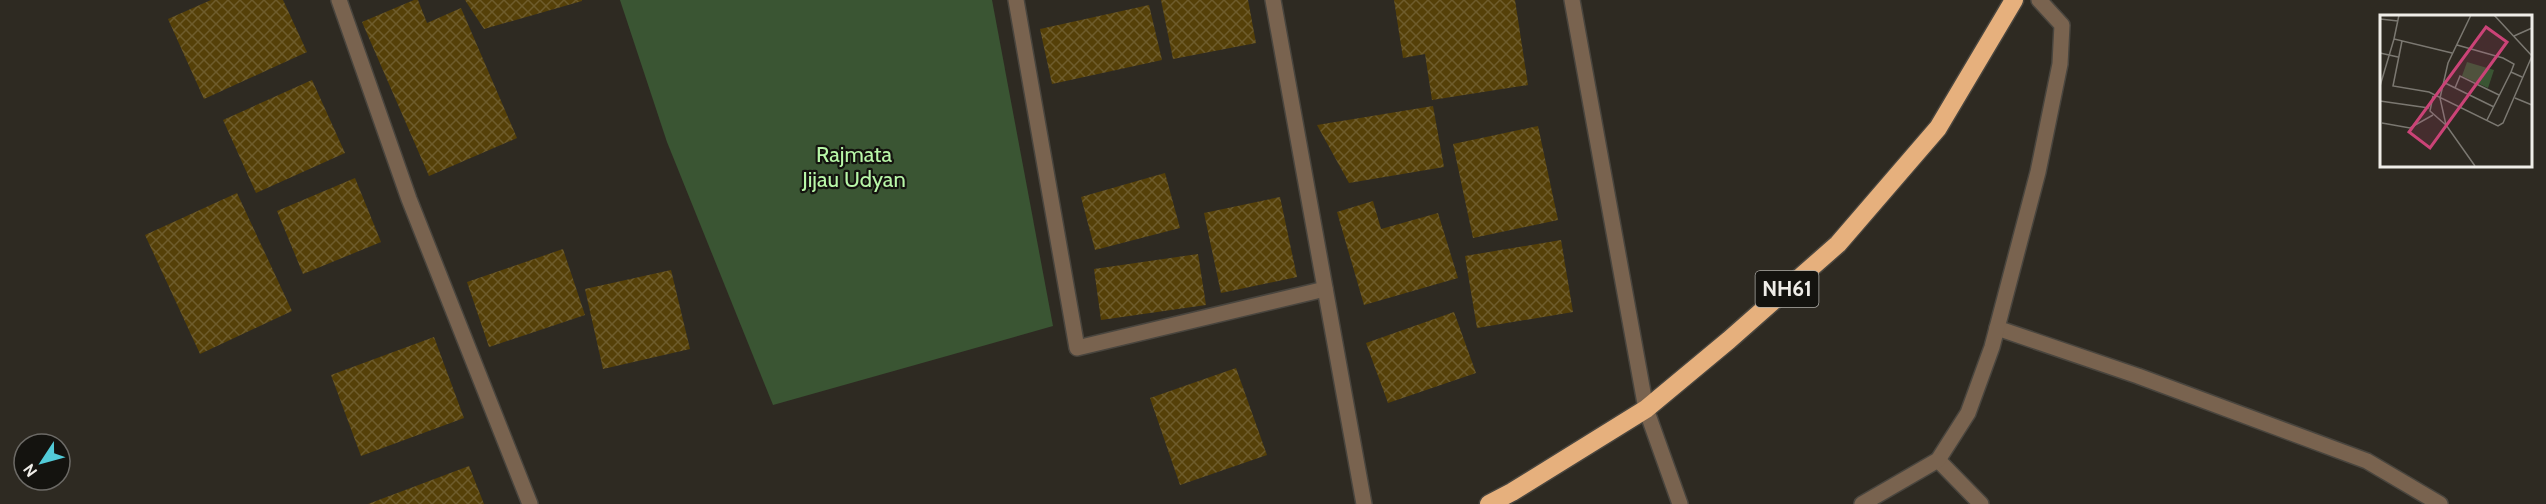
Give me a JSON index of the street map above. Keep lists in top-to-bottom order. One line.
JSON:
{"streets":{"highway":["NH61"]},"parks":["Rajmata Jijau Udyan"],"north":"bottom left"}
